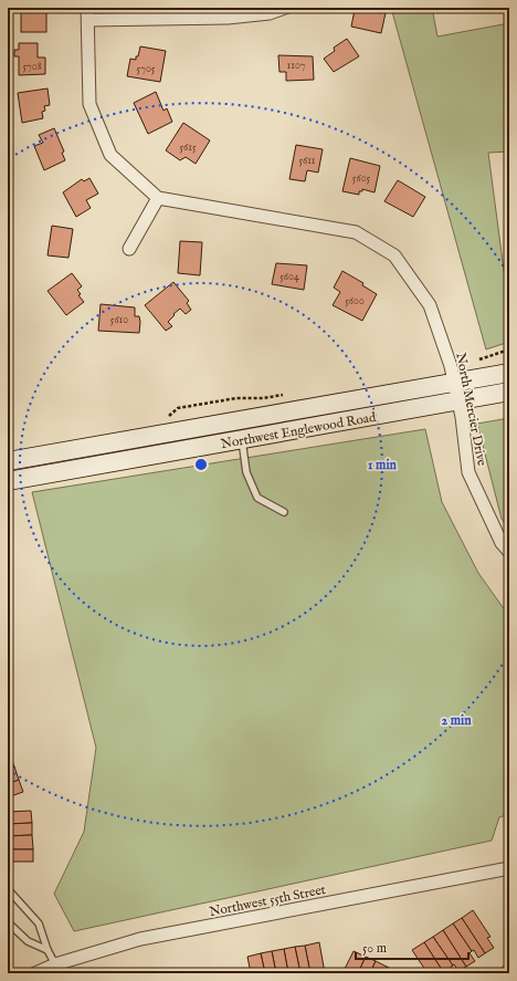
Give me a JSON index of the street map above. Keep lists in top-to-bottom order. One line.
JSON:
{"streets":{"main road":["Northwest Englewood Road"],"street":["North Mercier Drive","Northwest 55th Street"]},"crossings":[["North Mercier Drive","Northwest Englewood Road"]],"house_numbers":["1107","5708","5705","5615","5611","5605","5604","5600","5610"],"scale_bar":"50 m","rings":["1 min","2 min"]}
